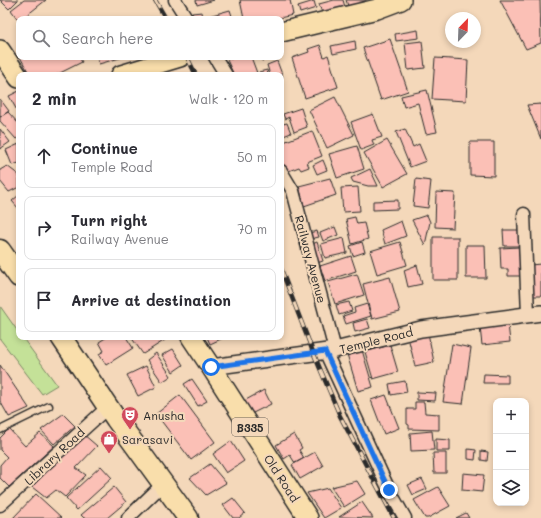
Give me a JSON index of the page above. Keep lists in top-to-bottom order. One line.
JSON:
{"streets":{"main road":["B335","Old Road"],"street":["Railway Avenue","Temple Road","Library Road"]},"crossings":[["Railway Avenue","Temple Road"],["Temple Road","Old Road"]],"places":{"theatre":["Anusha"],"shop":["Sarasavi"]},"north":"top right","page":{"search":"Search here","heading":["2 min","Walk · 120 m"],"list":[["Continue","Temple Road","50 m"],["Turn right","Railway Avenue","70 m"],"Arrive at destination"],"map_buttons":["+","−"]}}
